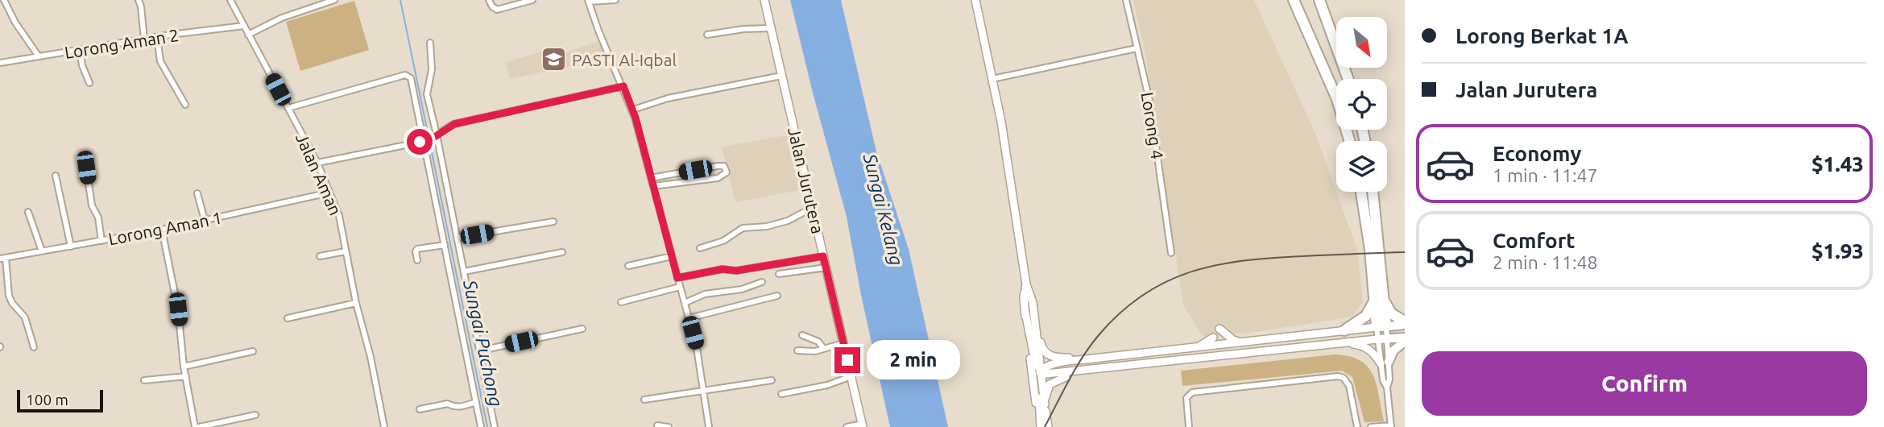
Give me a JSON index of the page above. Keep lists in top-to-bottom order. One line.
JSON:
{"streets":{"street":["Lorong Aman 2","Lorong 4","Jalan Aman","Jalan Jurutera","Lorong Aman 1"]},"crossings":[["Lorong Aman 2","Jalan Aman"],["Jalan Aman","Lorong Aman 1"]],"water":["Sungai Kelang","Sungai Puchong"],"places":{"school or university":["PASTI Al-Iqbal"]},"scale_bar":"100 m","north":"bottom right","page":{"banner":["Lorong Berkat 1A","Jalan Jurutera"],"list":[{"name":"Economy","note":"1 min · 11:47","value":"$1.43"},{"name":"Comfort","note":"2 min · 11:48","value":"$1.93"}],"bubble":"2 min","buttons":"Confirm","scale":"100 m"}}
